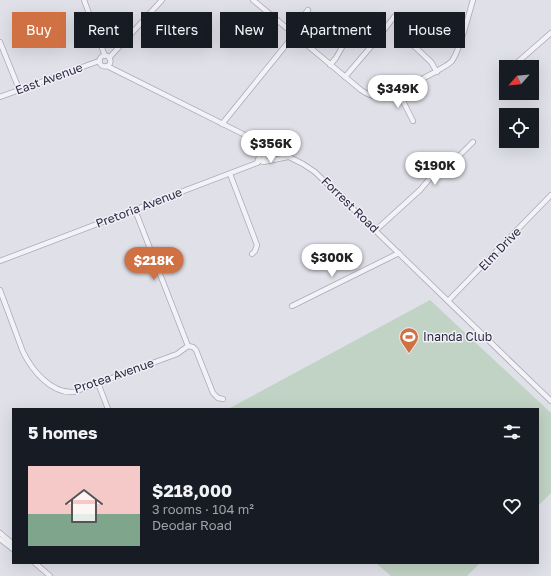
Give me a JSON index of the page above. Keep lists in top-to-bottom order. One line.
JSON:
{"streets":{"street":["East Avenue","Forrest Road","Pretoria Avenue","Elm Drive","Protea Avenue"]},"crossings":[["East Avenue","Forrest Road"],["Forrest Road","Pretoria Avenue"],["Forrest Road","Elm Drive"]],"places":{"sports":["Inanda Club"]},"north":"bottom left","page":{"chip":["Buy","Rent","Filters","New","Apartment","House"],"price":["$349K","$356K","$190K","$300K","$218K"],"heading":"5 homes","list":[{"name":"$218,000","note":"3 rooms · 104 m² · Deodar Road"}]}}
